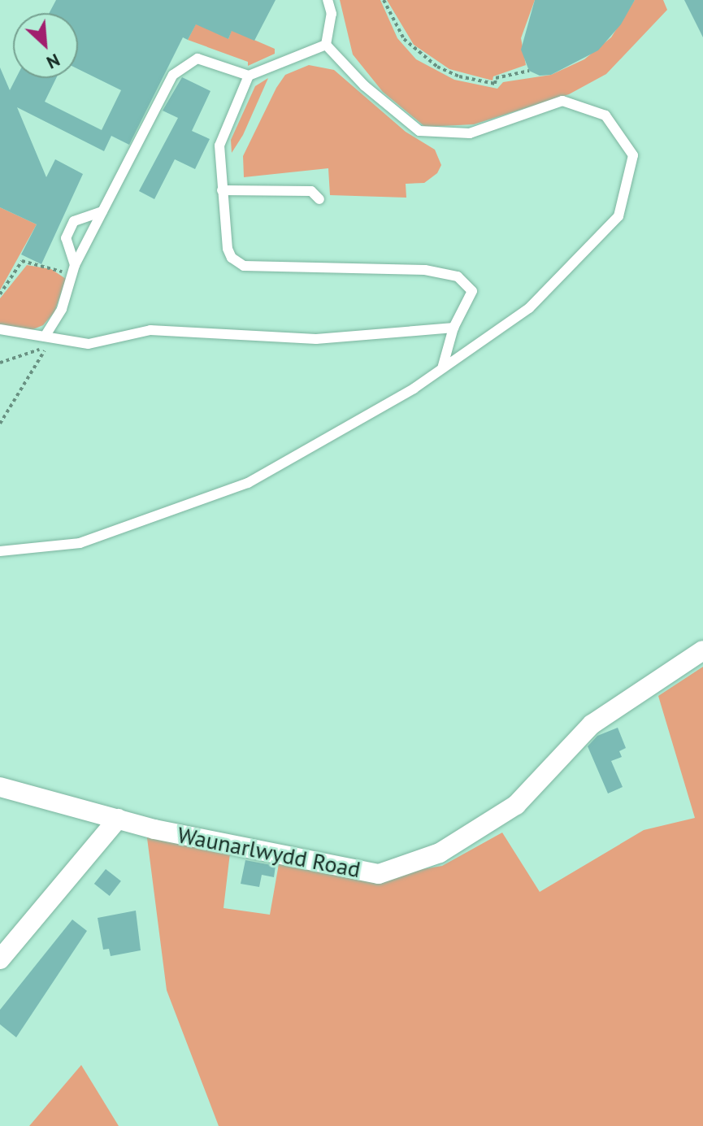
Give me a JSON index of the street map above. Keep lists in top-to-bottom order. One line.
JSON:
{"streets":{"street":["Waunarlwydd Road"]},"north":"bottom right"}
